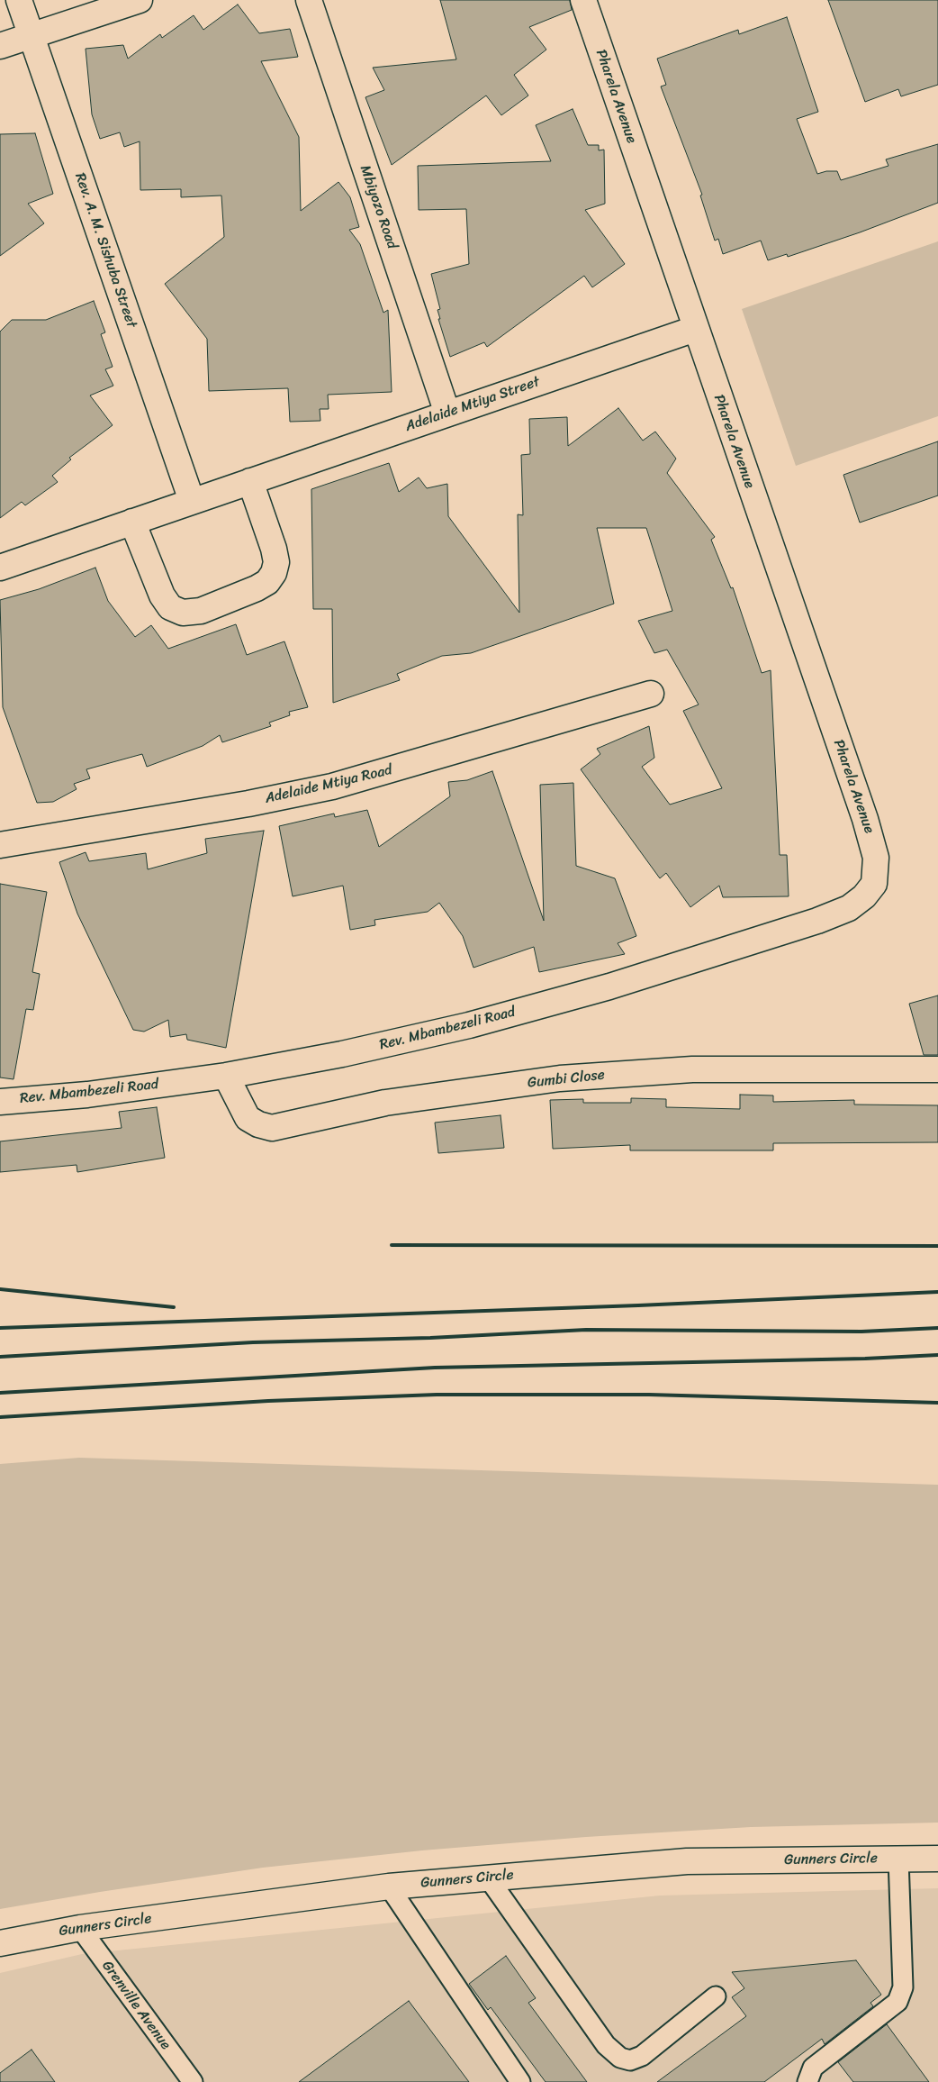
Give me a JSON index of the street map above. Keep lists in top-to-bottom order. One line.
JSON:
{"streets":{"street":["Pharela Avenue","Mbiyozo Road","Rev. A. M. Sishuba Street","Adelaide Mtiya Street","Adelaide Mtiya Road","Rev. Mbambezeli Road","Gumbi Close","Gunners Circle"],"lane":["Grenville Avenue"]},"crossings":[["Pharela Avenue","Adelaide Mtiya Street"],["Pharela Avenue","Rev. Mbambezeli Road"],["Mbiyozo Road","Adelaide Mtiya Street"],["Rev. A. M. Sishuba Street","Adelaide Mtiya Street"],["Rev. Mbambezeli Road","Gumbi Close"],["Gunners Circle","Grenville Avenue"]]}
